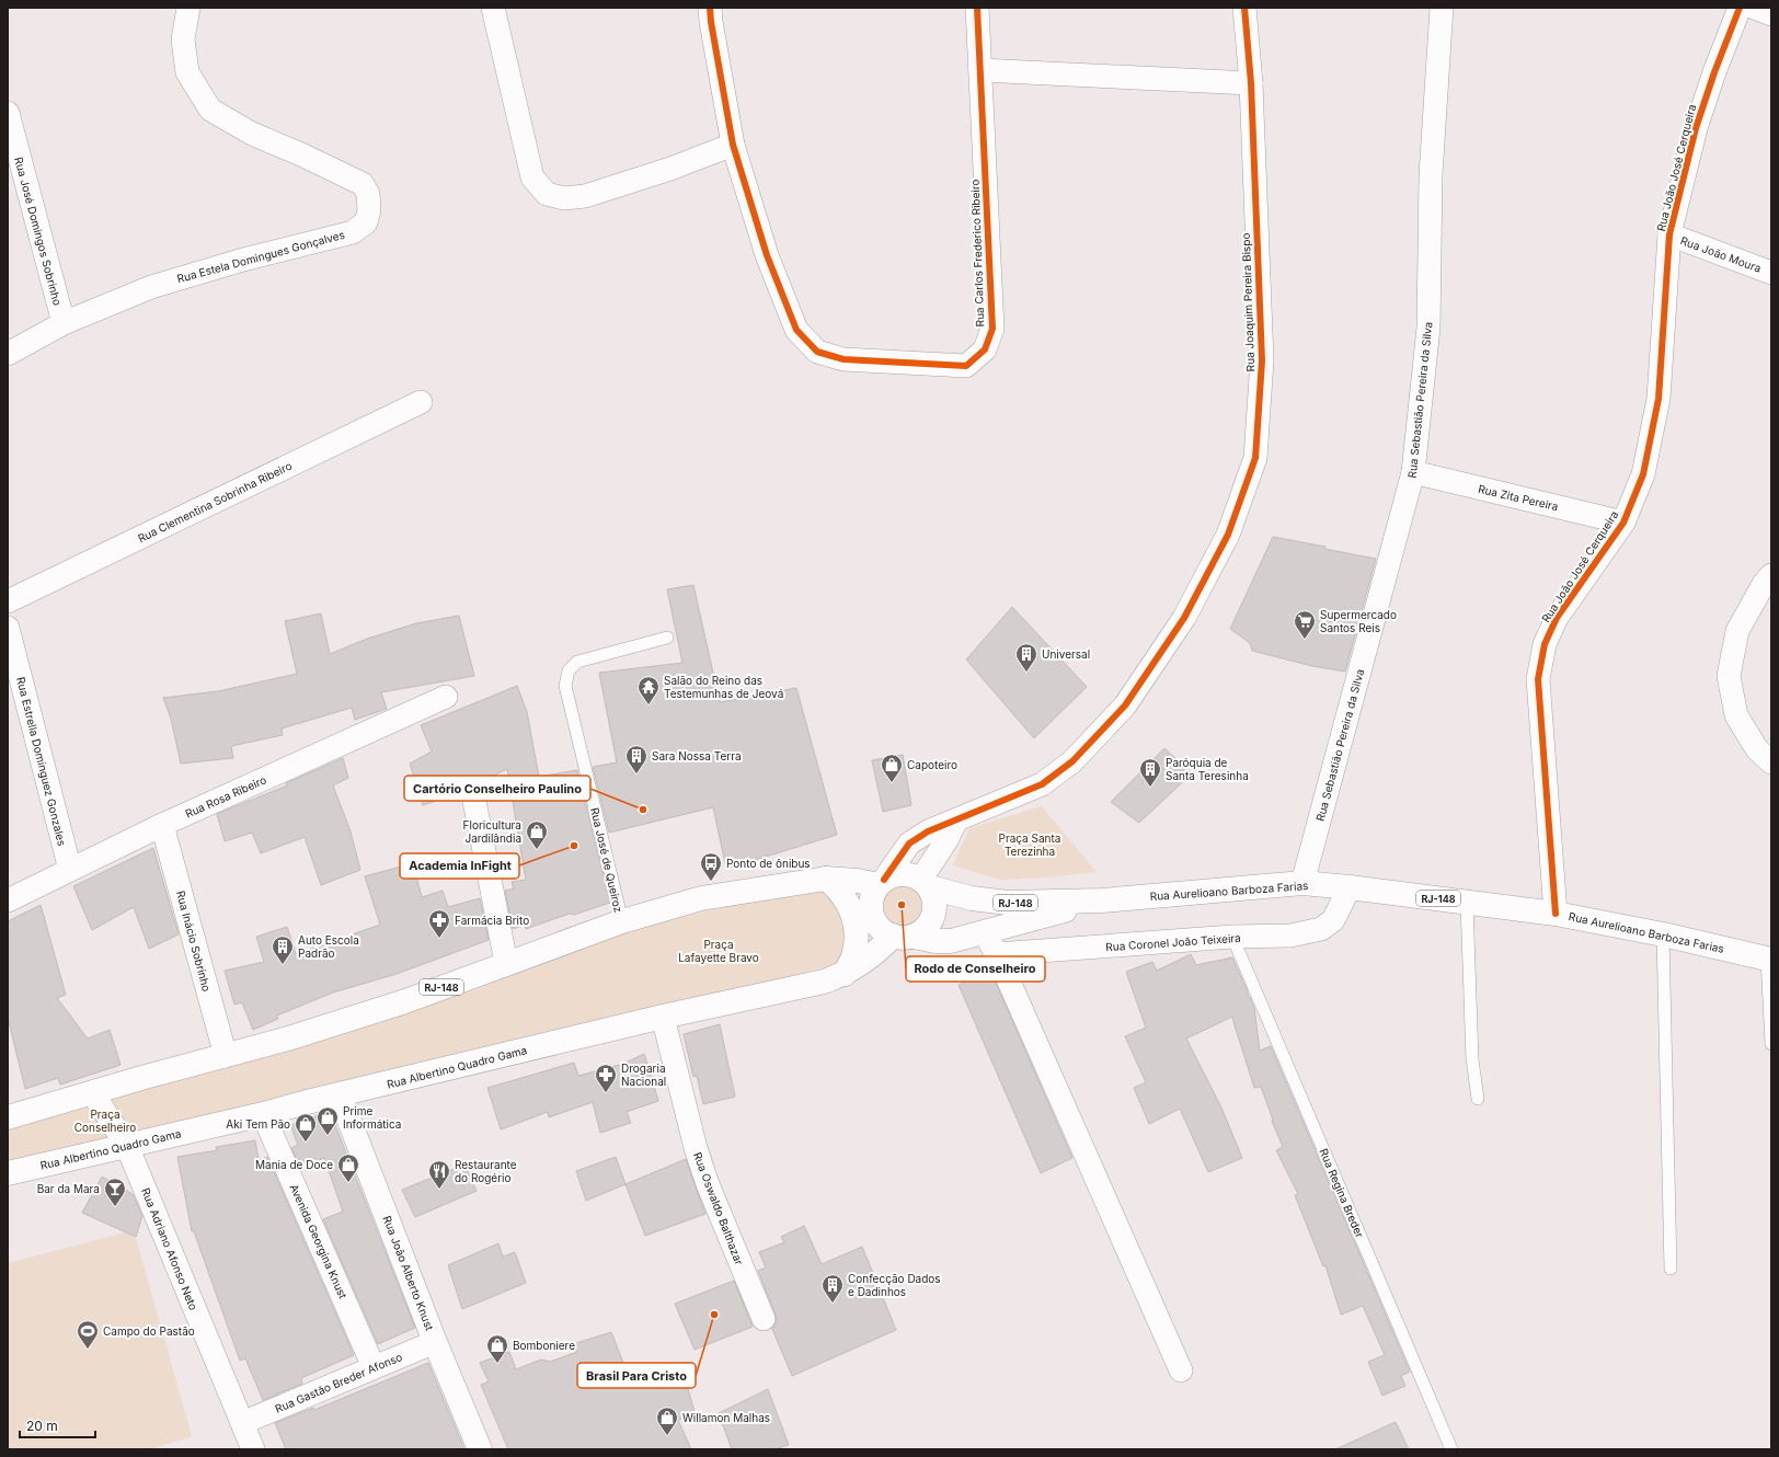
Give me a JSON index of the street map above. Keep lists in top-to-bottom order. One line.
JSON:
{"streets":{"main road":["Rua Aurelioano Barboza Farias","RJ-148","Rua Albertino Quadro Gama","Rua João Alberto Knust"],"street":["Rua João José Cerqueira","Rua José Domingos Sobrinho","Rua Carlos Frederico Ribeiro","Rua João Moura","Rua Estela Domingues Gonçalves","Rua Joaquim Pereira Bispo","Rua Sebastião Pereira da Silva","Rua Zita Pereira","Rua Clementina Sobrinha Ribeiro","Rua Estrella Dominguez Gonzales","Rua Rosa Ribeiro","Rua Inácio Sobrinho","Rua Coronel João Teixeira","Rua Oswaldo Balthazar","Avenida Georgina Knust","Rua Adriano Afonso Neto","Rua Gastão Breder Afonso"],"lane":["Rua José de Queiroz","Rua Regina Breder"]},"crossings":[["Rua João José Cerqueira","Rua João Moura"],["Rua João José Cerqueira","Rua Zita Pereira"],["Rua João José Cerqueira","Rua Aurelioano Barboza Farias"],["Rua José Domingos Sobrinho","Rua Estela Domingues Gonçalves"],["Rua Joaquim Pereira Bispo","RJ-148"],["Rua Joaquim Pereira Bispo","Rua Albertino Quadro Gama"],["Rua Sebastião Pereira da Silva","Rua Zita Pereira"],["Rua Sebastião Pereira da Silva","Rua Aurelioano Barboza Farias"],["Rua Estrella Dominguez Gonzales","Rua Rosa Ribeiro"],["Rua Rosa Ribeiro","Rua Inácio Sobrinho"],["Rua José de Queiroz","RJ-148"],["Rua Aurelioano Barboza Farias","RJ-148"],["Rua Aurelioano Barboza Farias","Rua Coronel João Teixeira"],["RJ-148","Rua Inácio Sobrinho"],["RJ-148","Rua Albertino Quadro Gama"],["RJ-148","Rua Adriano Afonso Neto"],["Rua Coronel João Teixeira","Rua Regina Breder"],["Rua Albertino Quadro Gama","Rua Oswaldo Balthazar"],["Rua Albertino Quadro Gama","Avenida Georgina Knust"],["Rua Albertino Quadro Gama","Rua Adriano Afonso Neto"],["Rua Albertino Quadro Gama","Rua João Alberto Knust"],["Avenida Georgina Knust","Rua Gastão Breder Afonso"],["Rua Adriano Afonso Neto","Rua Gastão Breder Afonso"],["Rua João Alberto Knust","Rua Gastão Breder Afonso"]],"parks":["Praça Santa Terezinha","Praça Lafayette Bravo","Praça Conselheiro"],"places":{"supermarket":["Supermercado Santos Reis"],"building":["Universal","Sara Nossa Terra","Paróquia de Santa Teresinha","Auto Escola Padrão","Confecção Dados e Dadinhos"],"temple":["Salão do Reino das Testemunhas de Jeová"],"shop":["Capoteiro","Floricultura Jardilândia","Prime Informática","Aki Tem Pão","Mania de Doce","Bomboniere","Willamon Malhas"],"other":["Cartório Conselheiro Paulino","Academia InFight","Rodo de Conselheiro","Brasil Para Cristo"],"bus stop":["Ponto de ônibus"],"pharmacy":["Farmácia Brito","Drogaria Nacional"],"restaurant":["Restaurante do Rogério"],"bar":["Bar da Mara"],"sports":["Campo do Pastão"]},"scale_bar":"20 m"}
